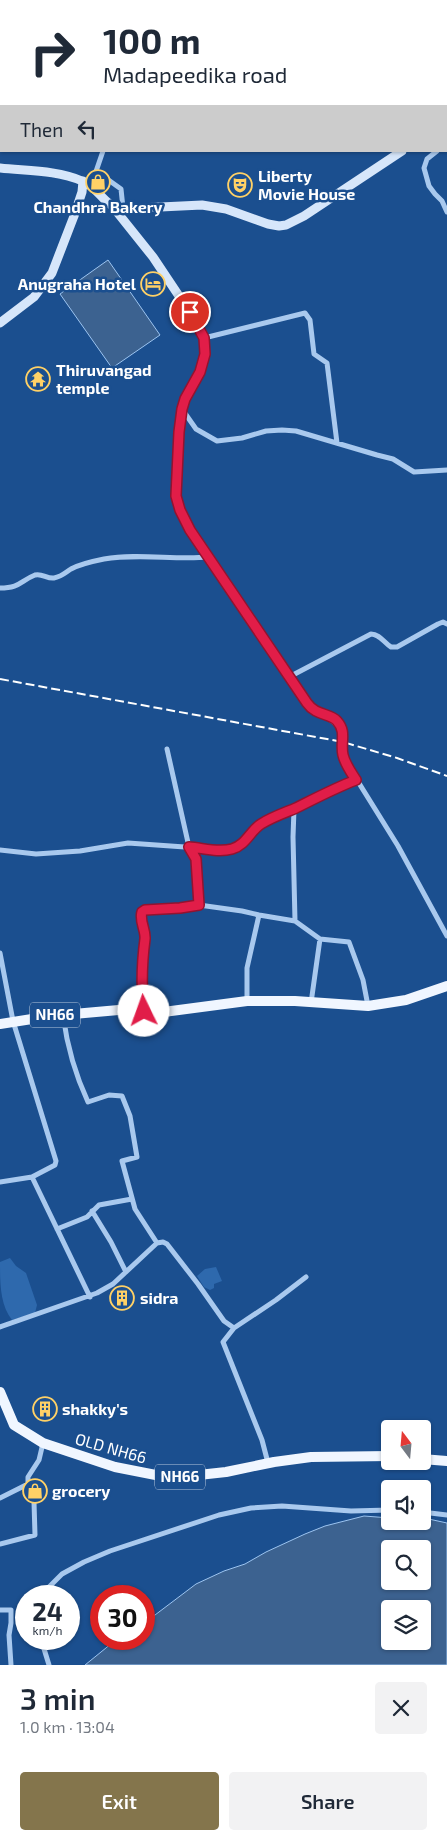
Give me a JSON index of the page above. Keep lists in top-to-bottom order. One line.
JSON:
{"streets":{"main road":["NH66","OLD NH66"]},"places":{"shop":["Chandhra Bakery","grocery"],"theatre":["Liberty Movie House"],"hotel":["Anugraha Hotel"],"temple":["Thiruvangad temple"],"building":["sidra","shakky's"]},"north":"top","page":{"turn":["100 m","Madapeedika road"],"then":"Then","speed":"24 km/h","limit":"30","heading":["3 min","1.0 km · 13:04"],"buttons":["Exit","Share"]}}
